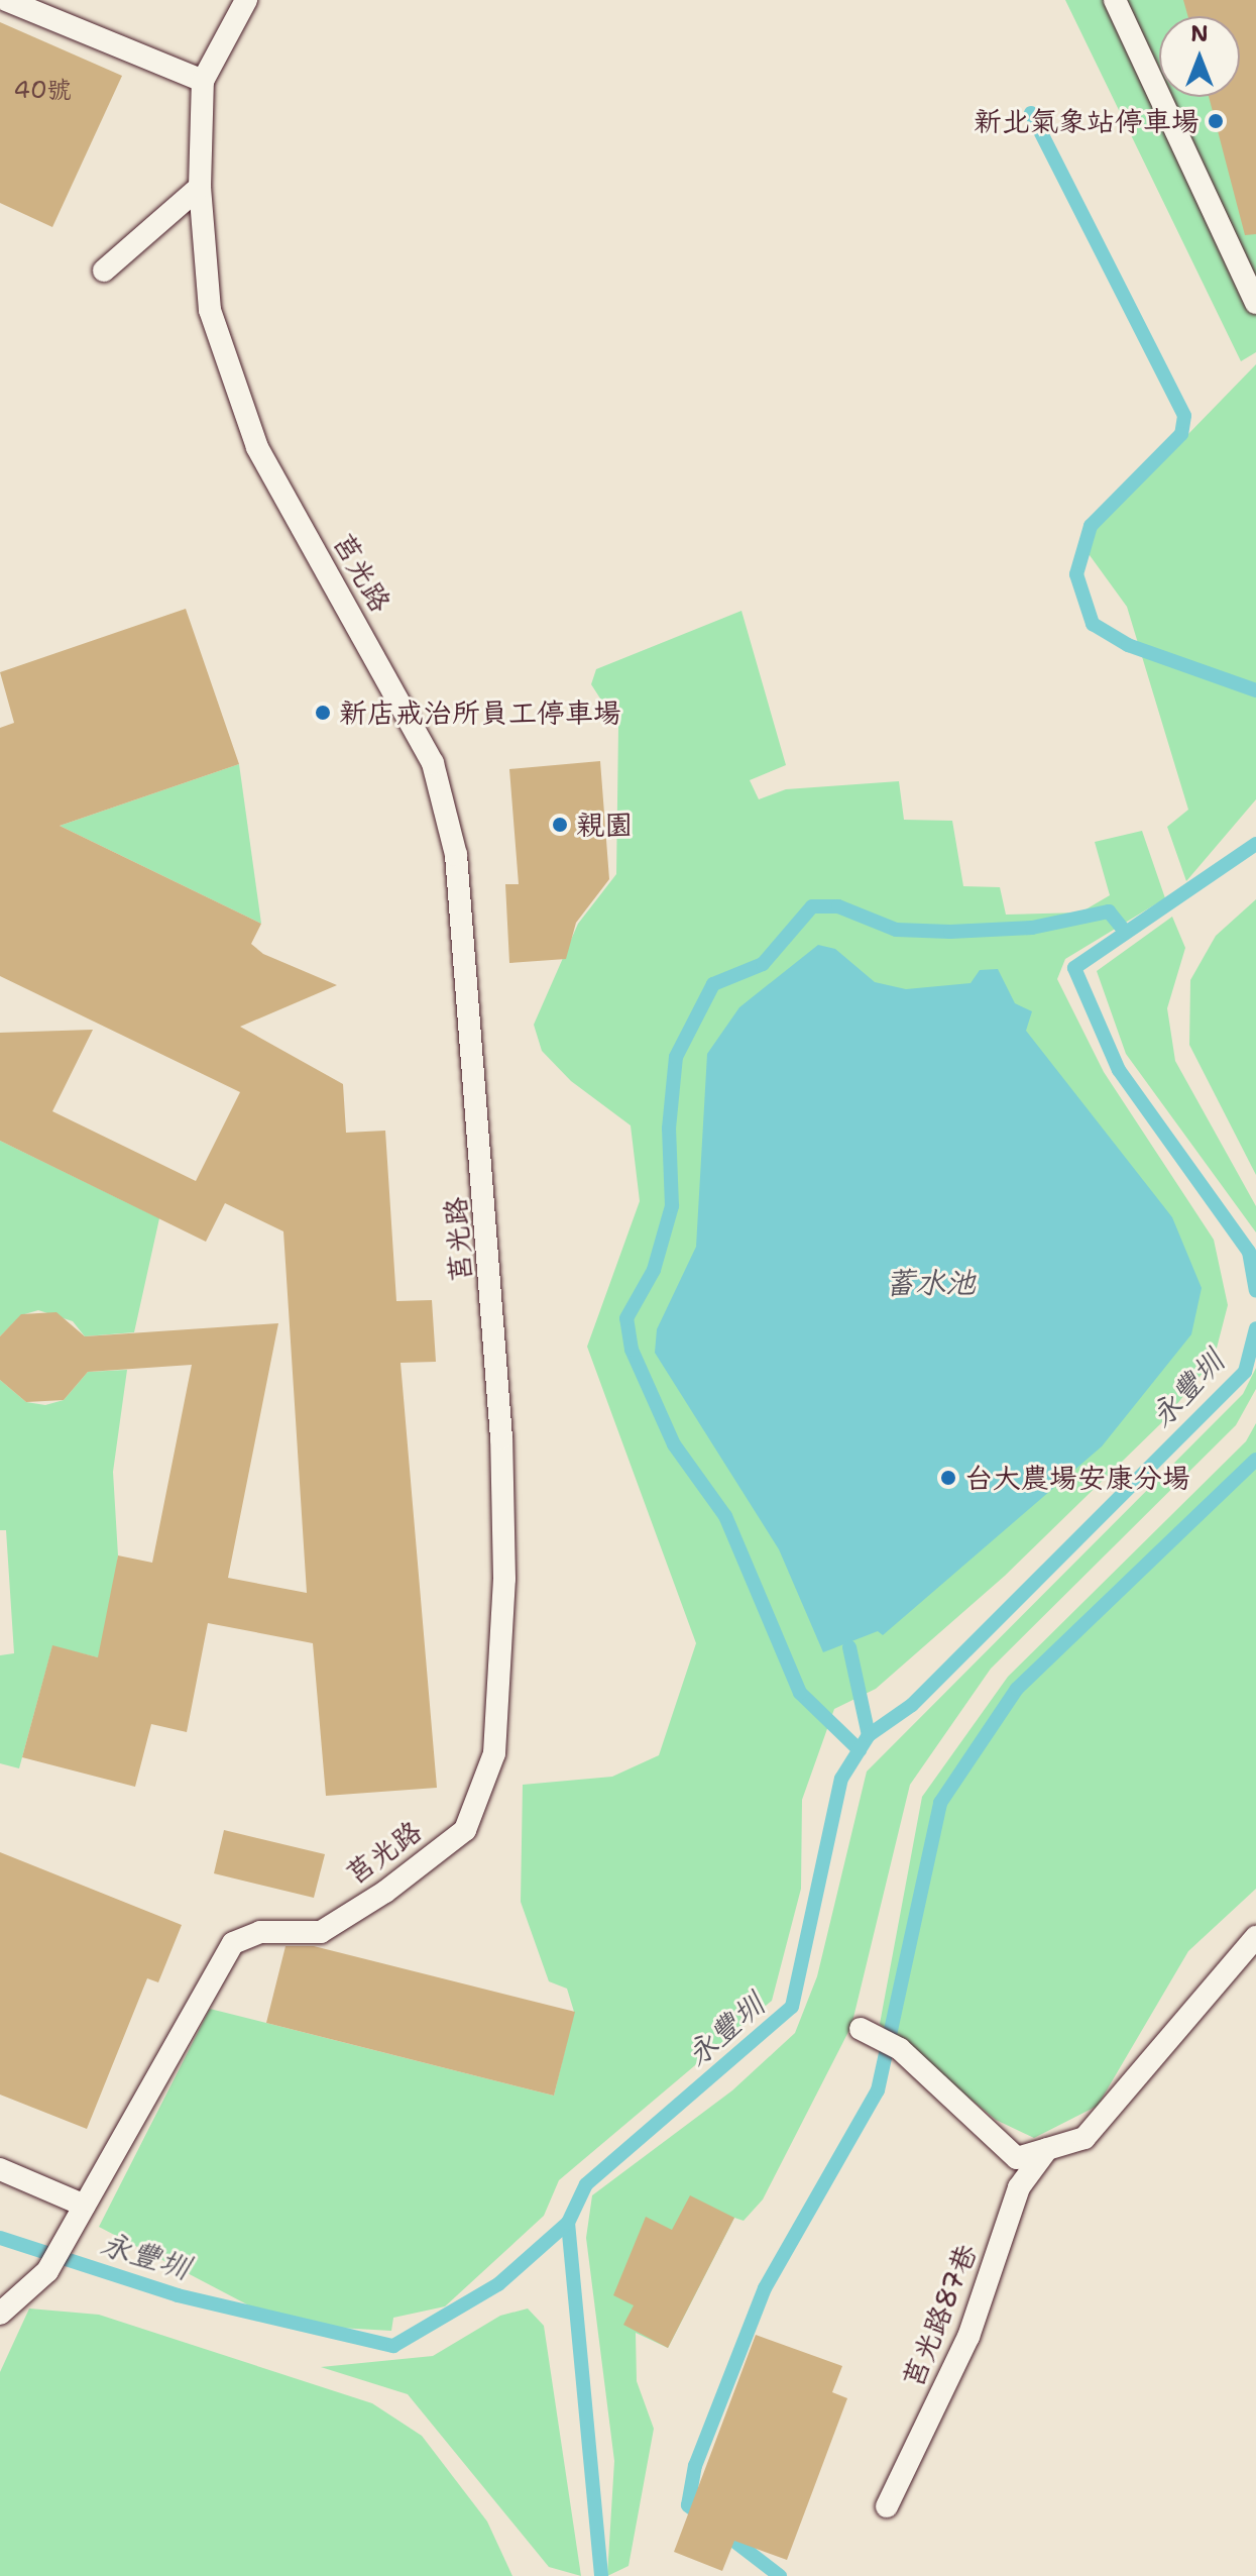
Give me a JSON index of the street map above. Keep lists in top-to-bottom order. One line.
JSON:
{"streets":{"lane":["莒光路","莒光路87巷"]},"water":["蓄水池","永豐圳"],"places":["新北氣象站停車場","新店戒治所員工停車場","親園","台大農場安康分場"],"house_numbers":["40號"],"north":"top"}
